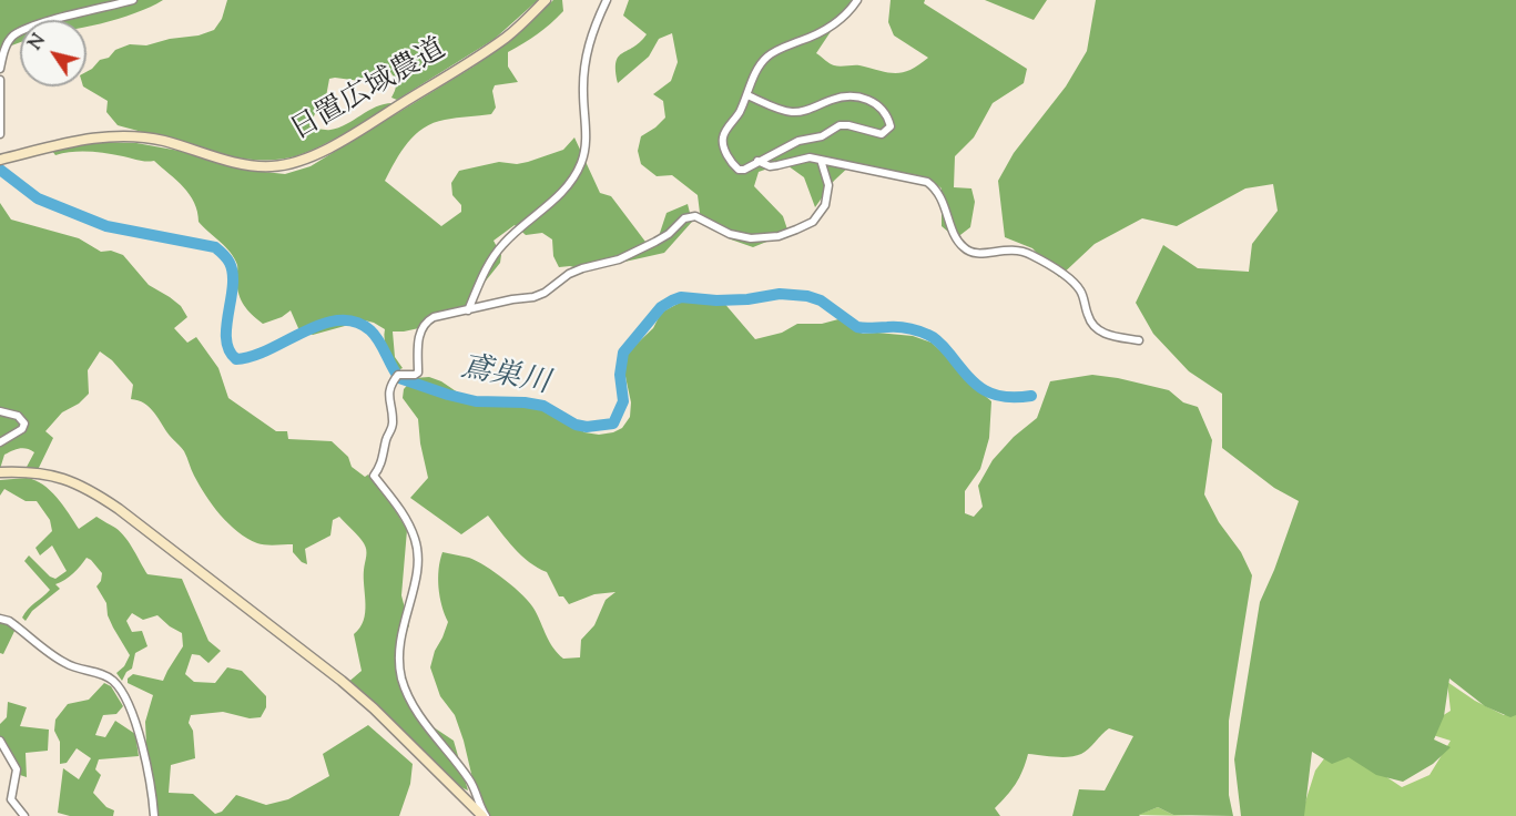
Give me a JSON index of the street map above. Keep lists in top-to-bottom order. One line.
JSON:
{"streets":{"street":["日置広域農道"]},"water":["鳶巣川"],"north":"top left"}
